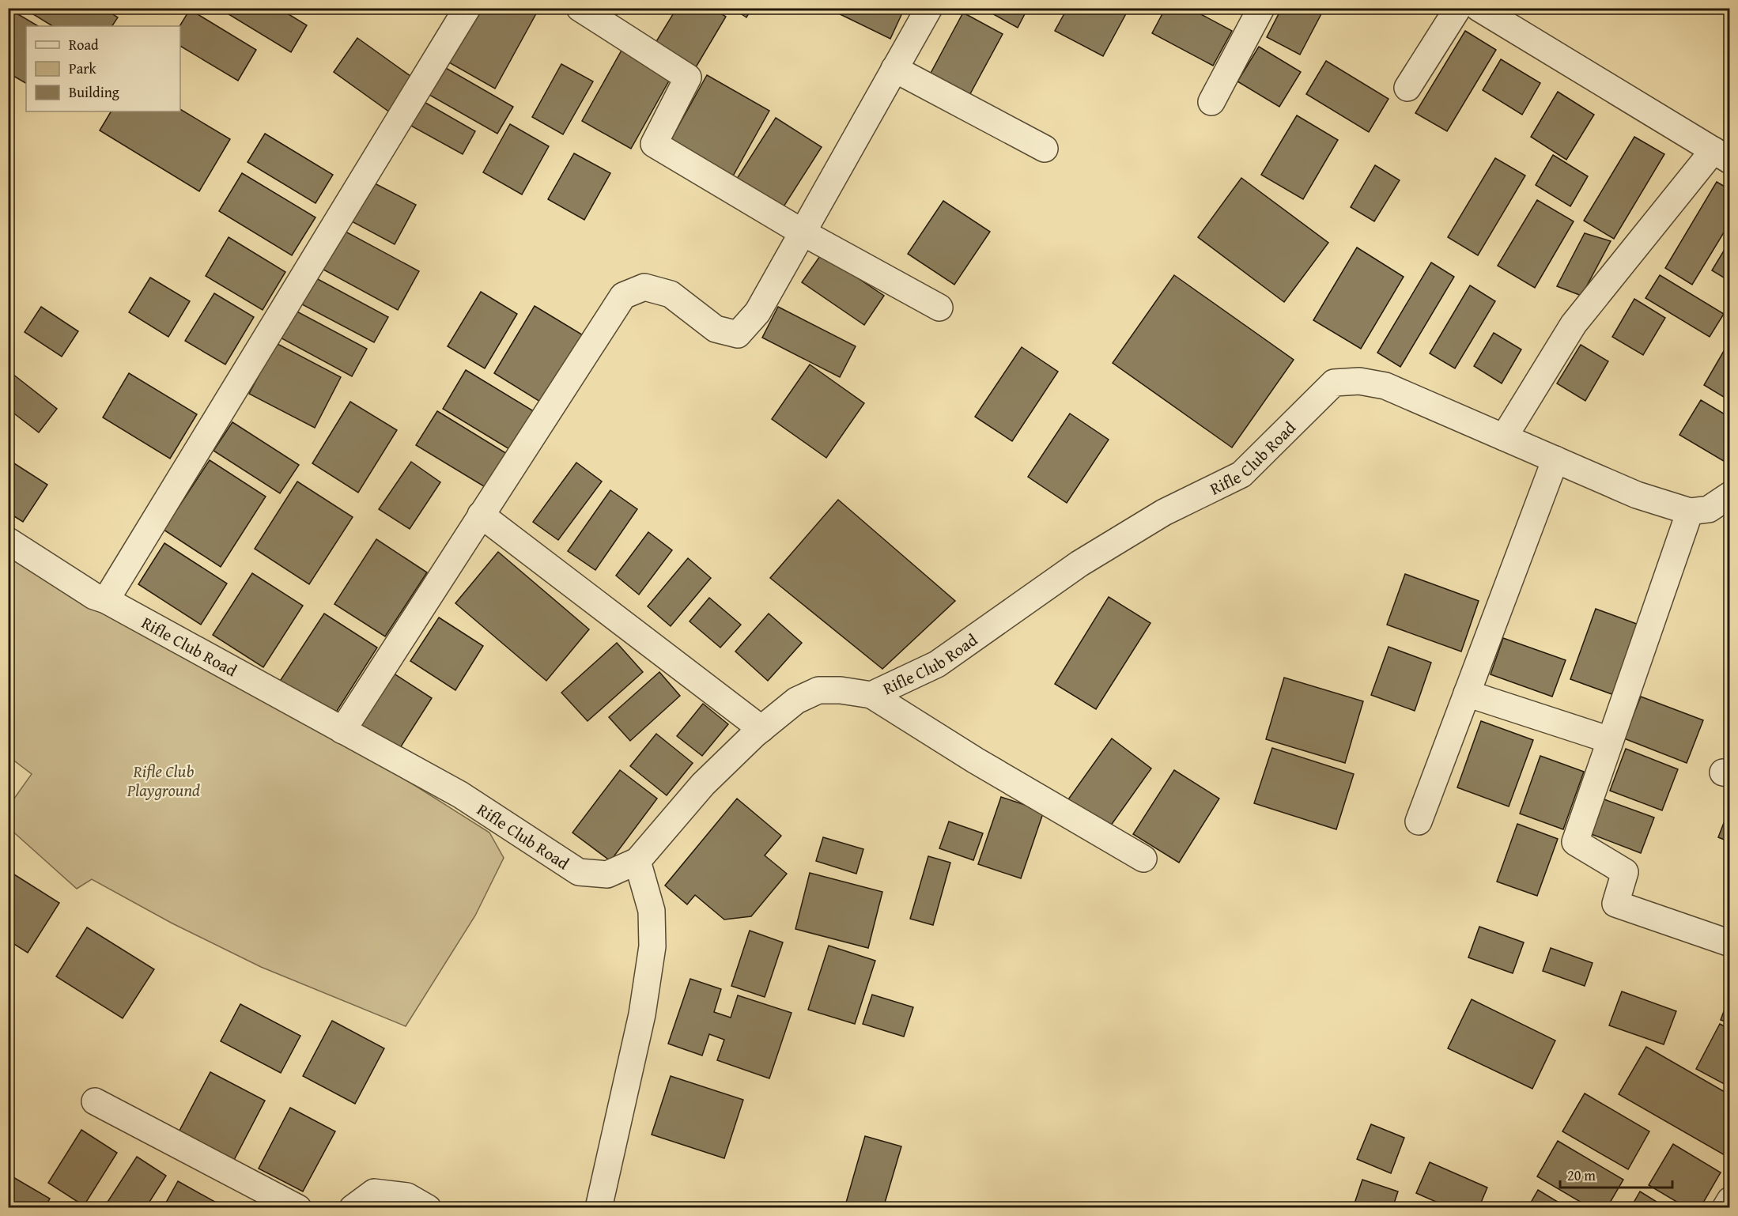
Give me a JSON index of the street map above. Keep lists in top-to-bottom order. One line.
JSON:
{"streets":{"street":["Rifle Club Road"]},"parks":["Rifle Club Playground"],"legend":["Road","Park","Building"],"scale_bar":"20 m"}
